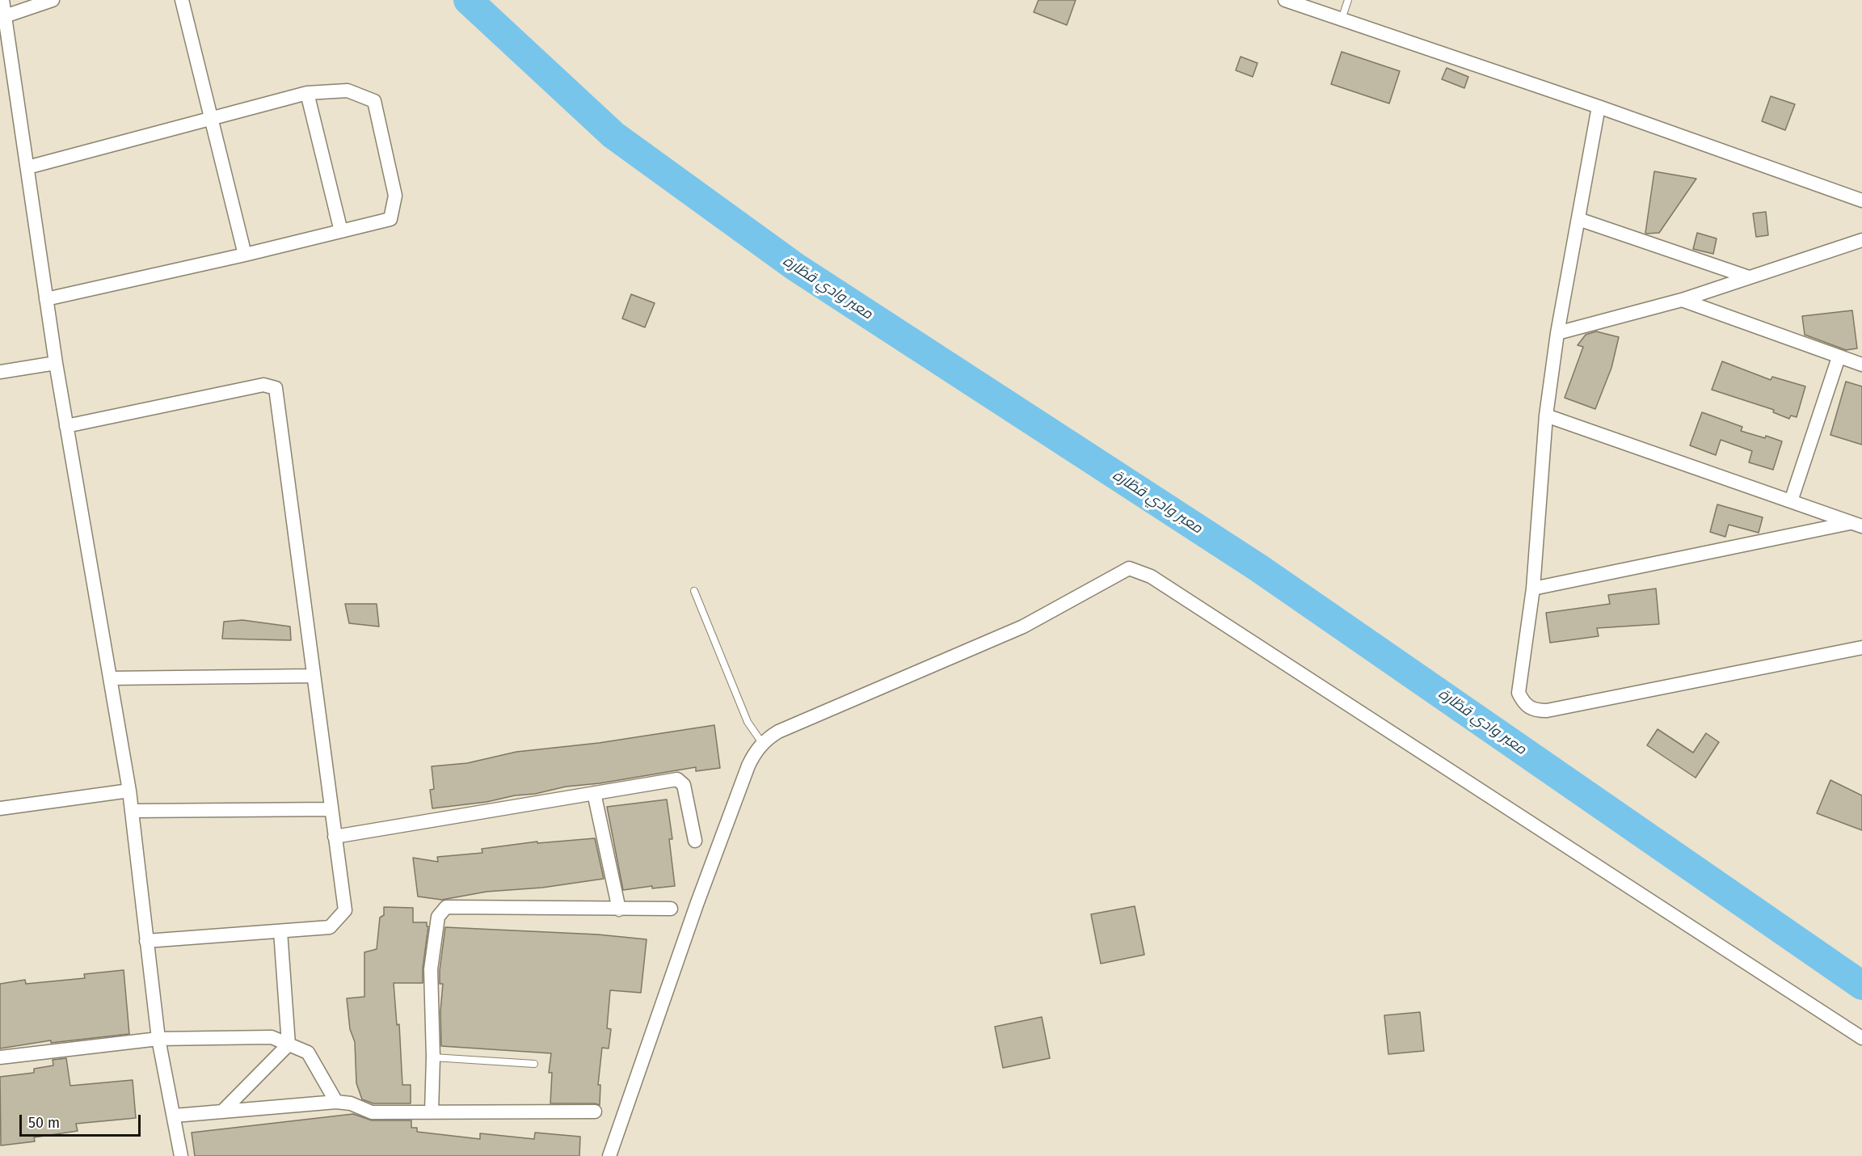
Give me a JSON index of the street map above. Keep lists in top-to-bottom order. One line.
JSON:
{"water":["معبر وادي قطّارة"],"scale_bar":"50 m"}
